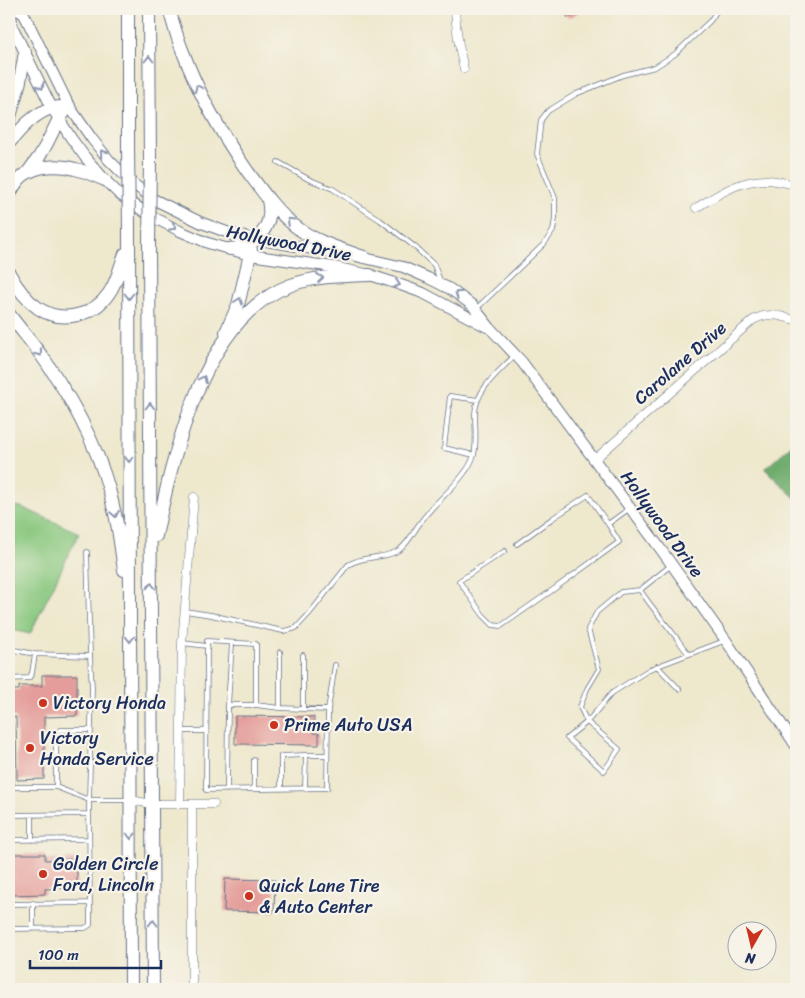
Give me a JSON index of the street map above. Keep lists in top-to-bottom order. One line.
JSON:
{"streets":{"main road":["Hollywood Drive"],"street":["Carolane Drive"]},"crossings":[["Hollywood Drive","Carolane Drive"]],"places":["Victory Honda","Prime Auto USA","Victory Honda Service","Golden Circle Ford, Lincoln","Quick Lane Tire & Auto Center"],"scale_bar":"100 m","north":"bottom"}
